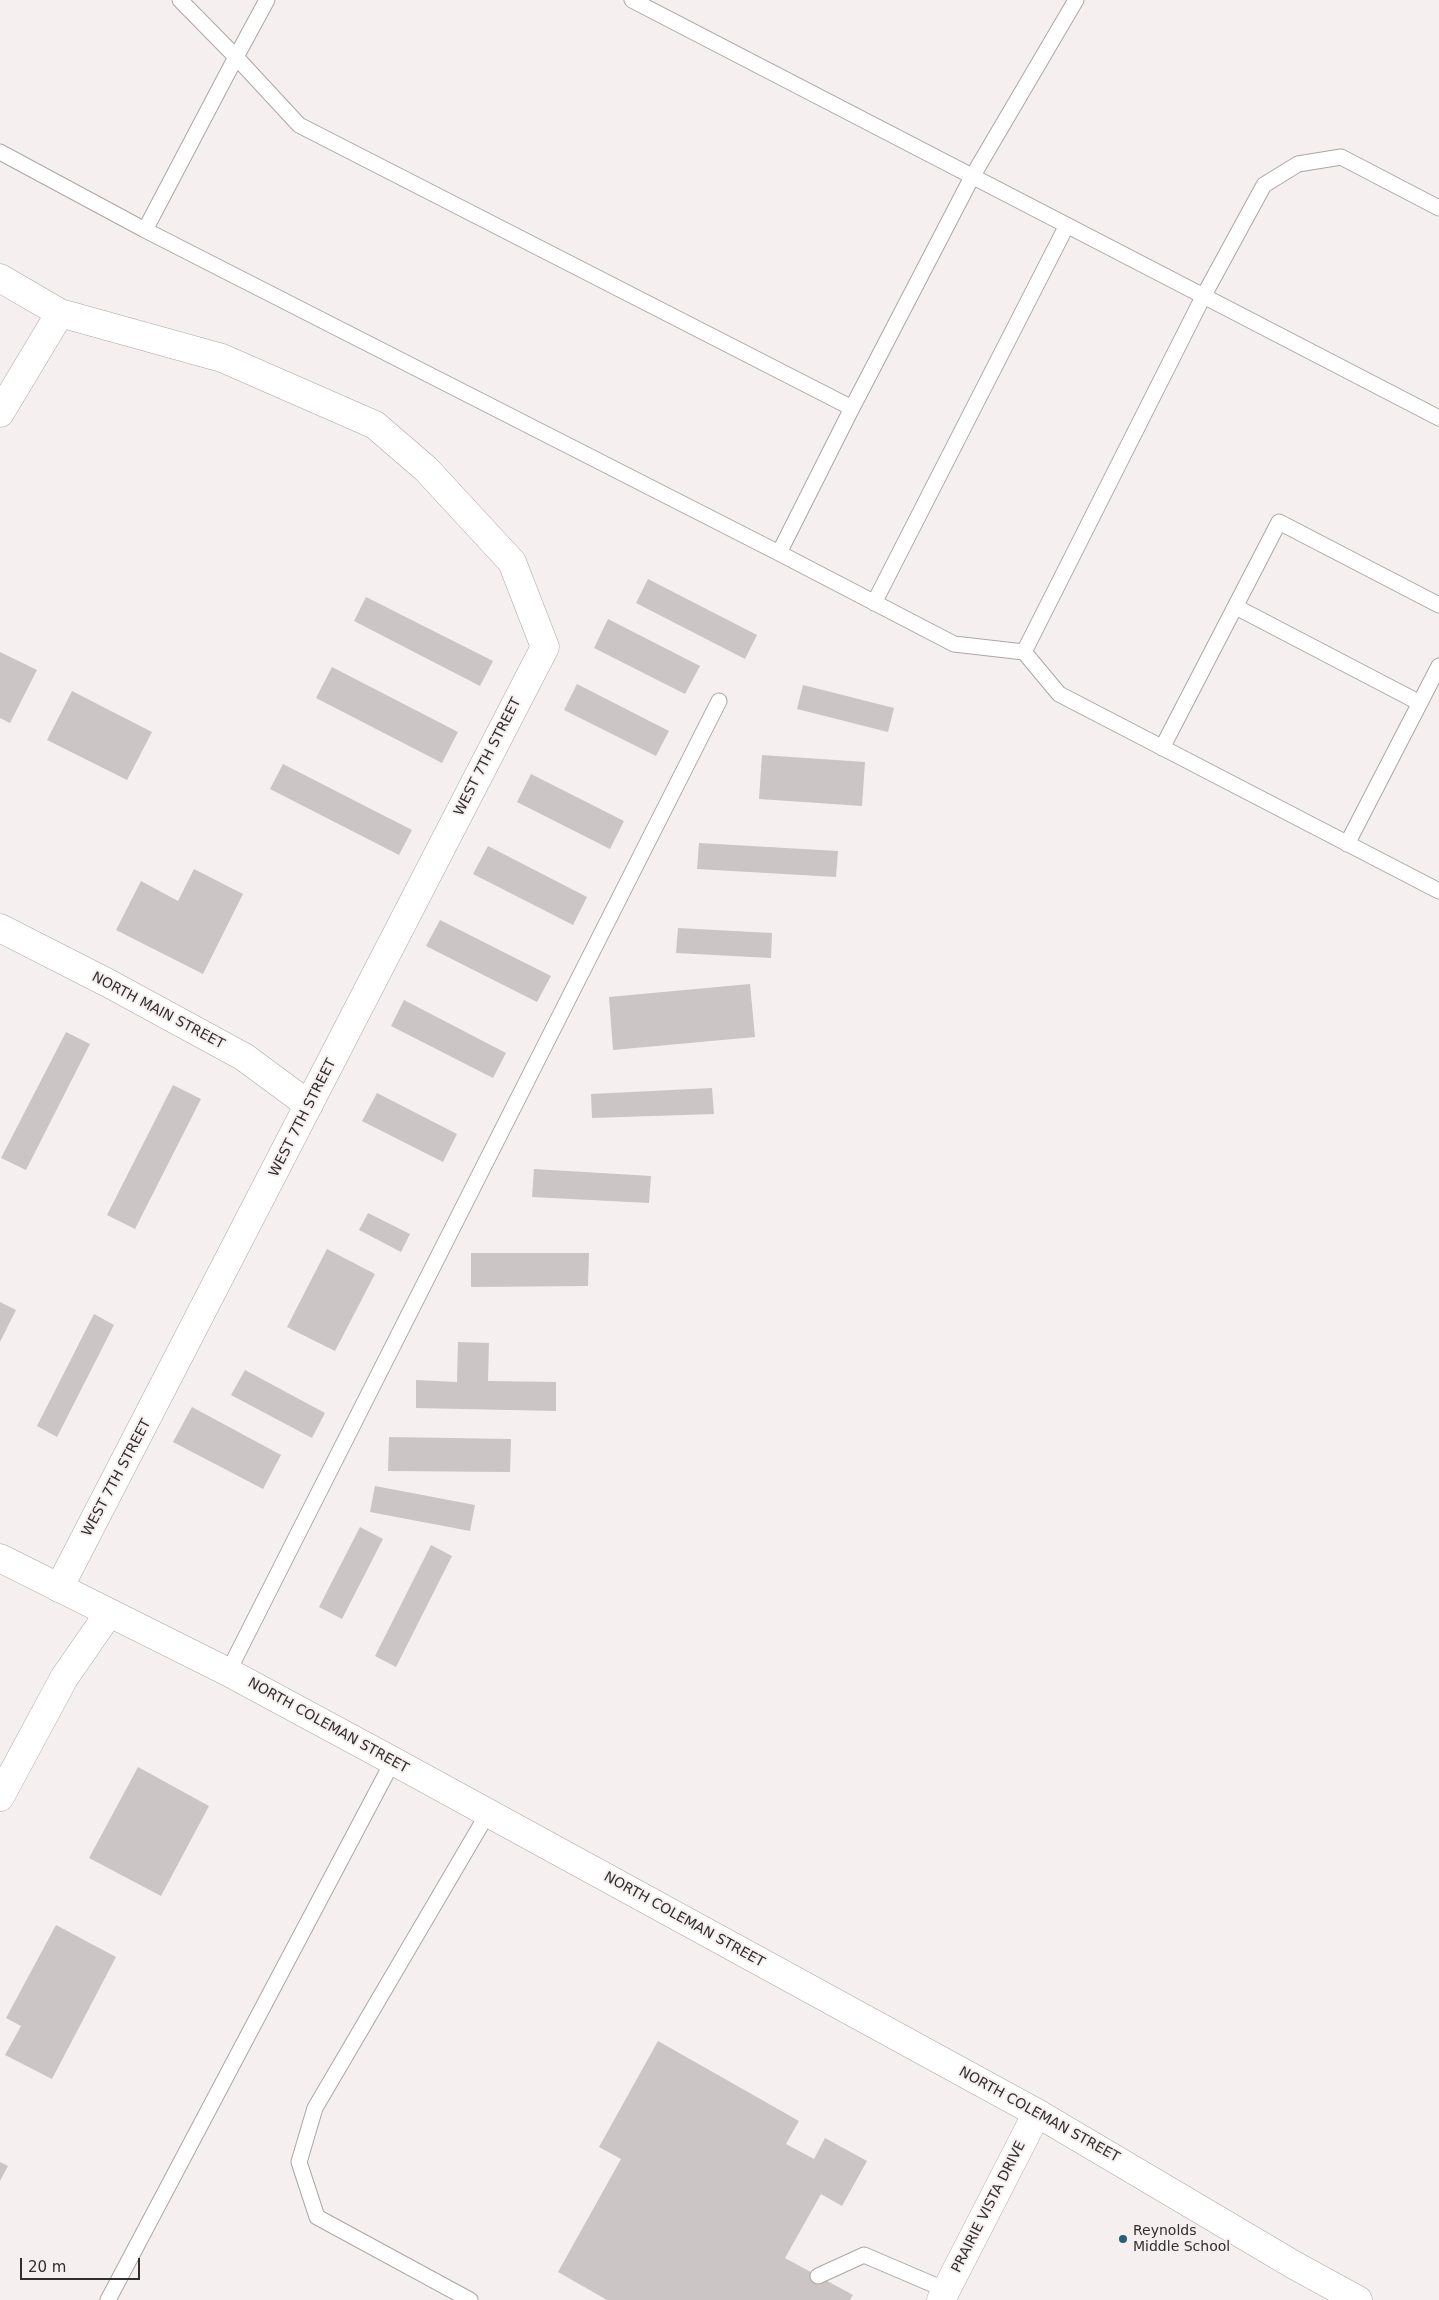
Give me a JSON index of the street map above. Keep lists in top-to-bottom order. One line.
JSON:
{"streets":{"street":["WEST 7TH STREET","NORTH MAIN STREET","NORTH COLEMAN STREET","PRAIRIE VISTA DRIVE"]},"crossings":[["WEST 7TH STREET","NORTH MAIN STREET"],["WEST 7TH STREET","NORTH COLEMAN STREET"],["NORTH COLEMAN STREET","PRAIRIE VISTA DRIVE"]],"places":["Reynolds Middle School"],"scale_bar":"20 m"}
